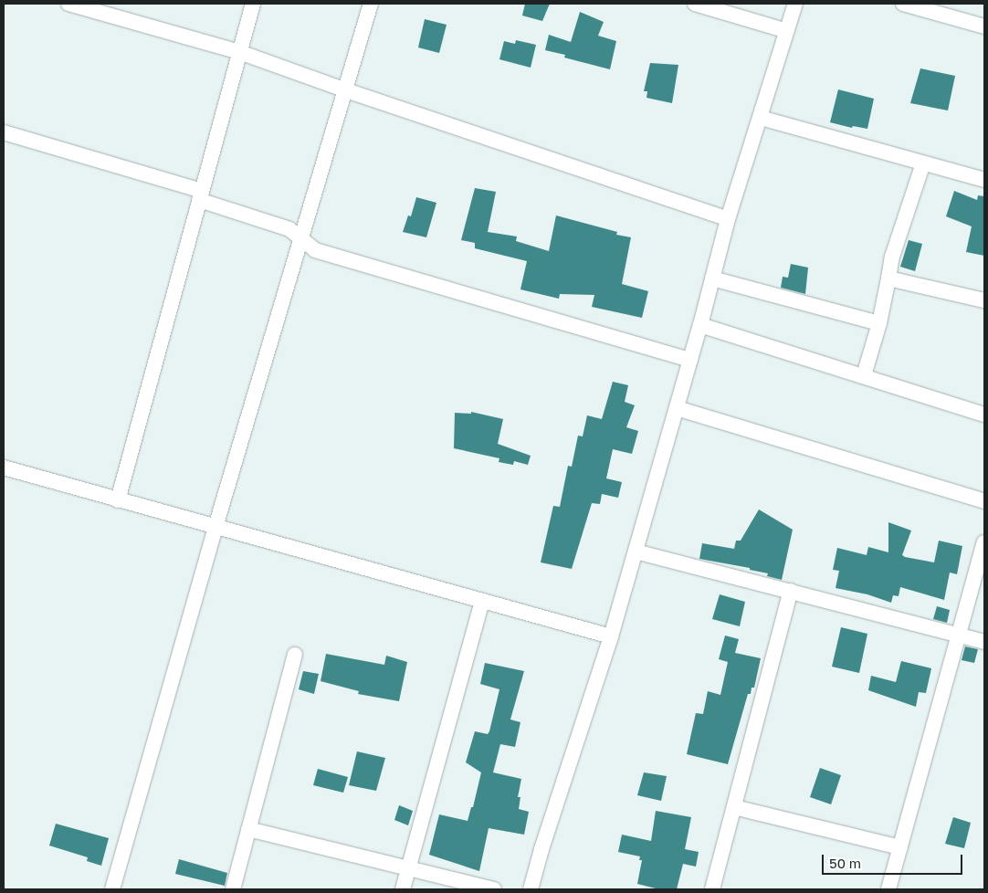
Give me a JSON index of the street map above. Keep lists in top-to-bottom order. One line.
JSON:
{"scale_bar":"50 m"}
